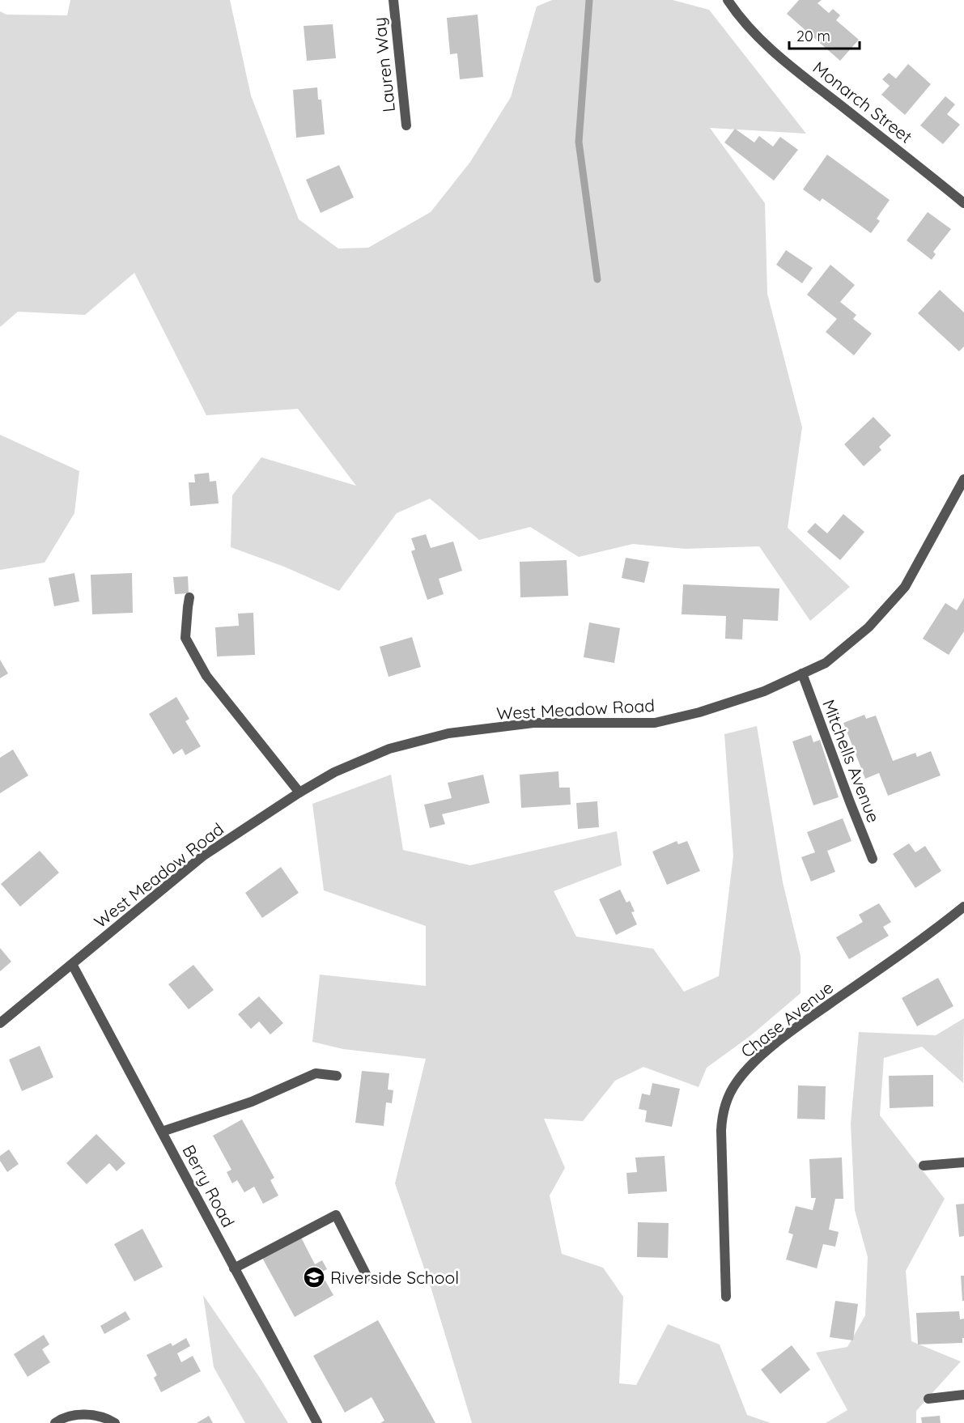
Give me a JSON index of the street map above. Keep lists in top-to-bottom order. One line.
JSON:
{"streets":{"street":["Lauren Way","Monarch Street","West Meadow Road","Mitchells Avenue","Chase Avenue","Berry Road"]},"crossings":[["West Meadow Road","Mitchells Avenue"],["West Meadow Road","Berry Road"]],"places":{"school or university":["Riverside School"]},"scale_bar":"20 m"}
